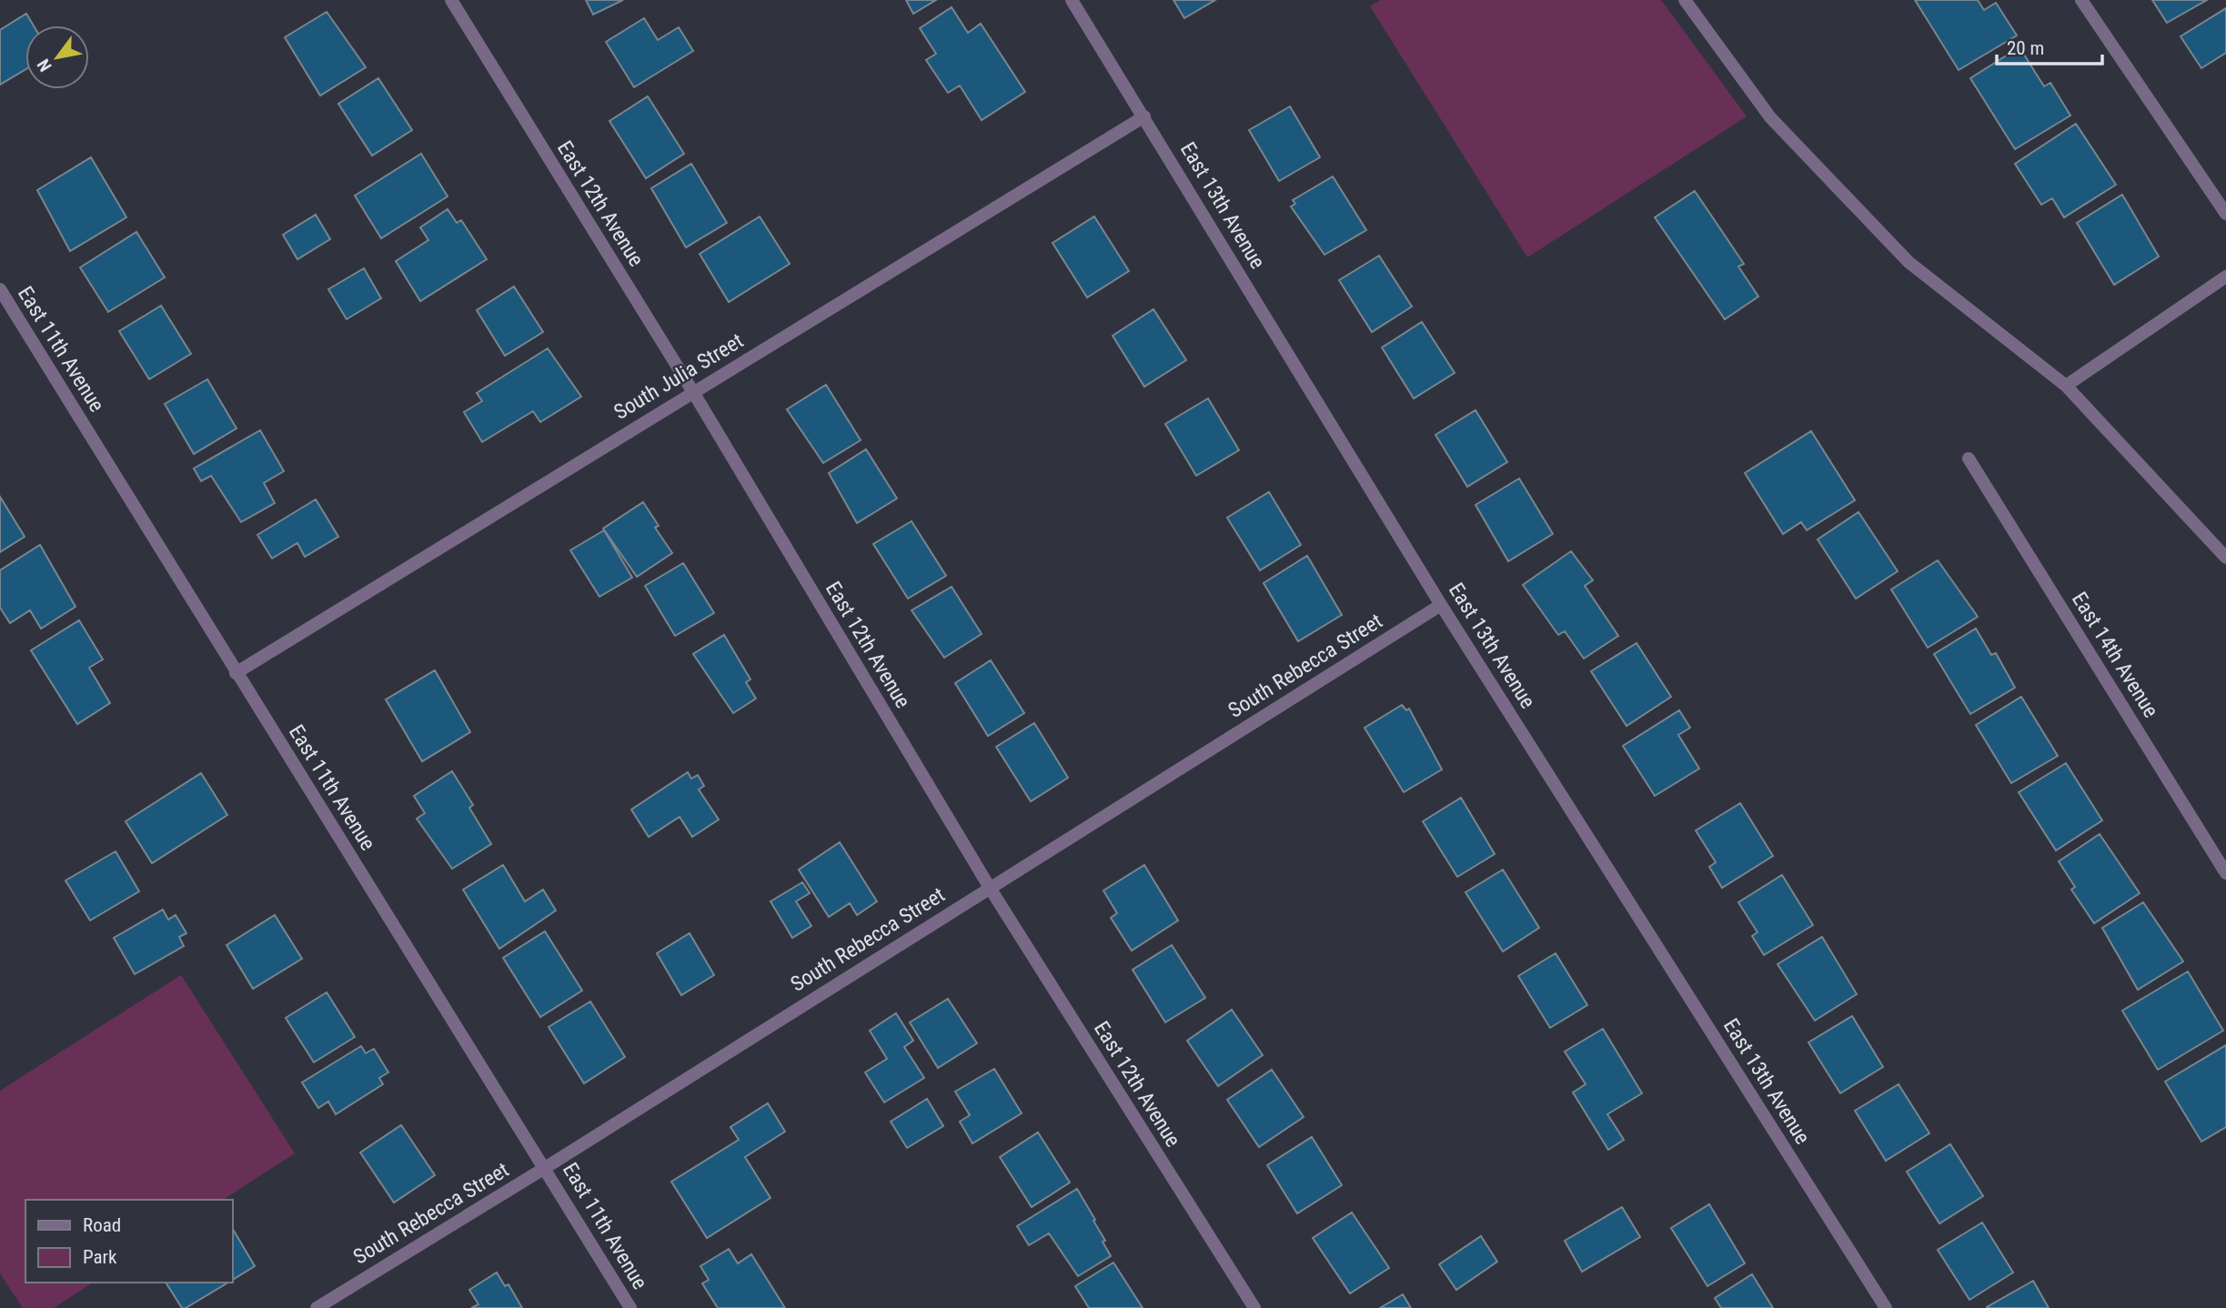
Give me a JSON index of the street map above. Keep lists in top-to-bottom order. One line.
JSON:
{"streets":{"street":["East 12th Avenue","East 13th Avenue","East 11th Avenue","South Julia Street","East 14th Avenue","South Rebecca Street"]},"crossings":[["East 12th Avenue","South Julia Street"],["East 12th Avenue","South Rebecca Street"],["East 13th Avenue","South Julia Street"],["East 13th Avenue","South Rebecca Street"],["East 11th Avenue","South Julia Street"],["East 11th Avenue","South Rebecca Street"]],"legend":["Road","Park"],"scale_bar":"20 m","north":"bottom left"}
